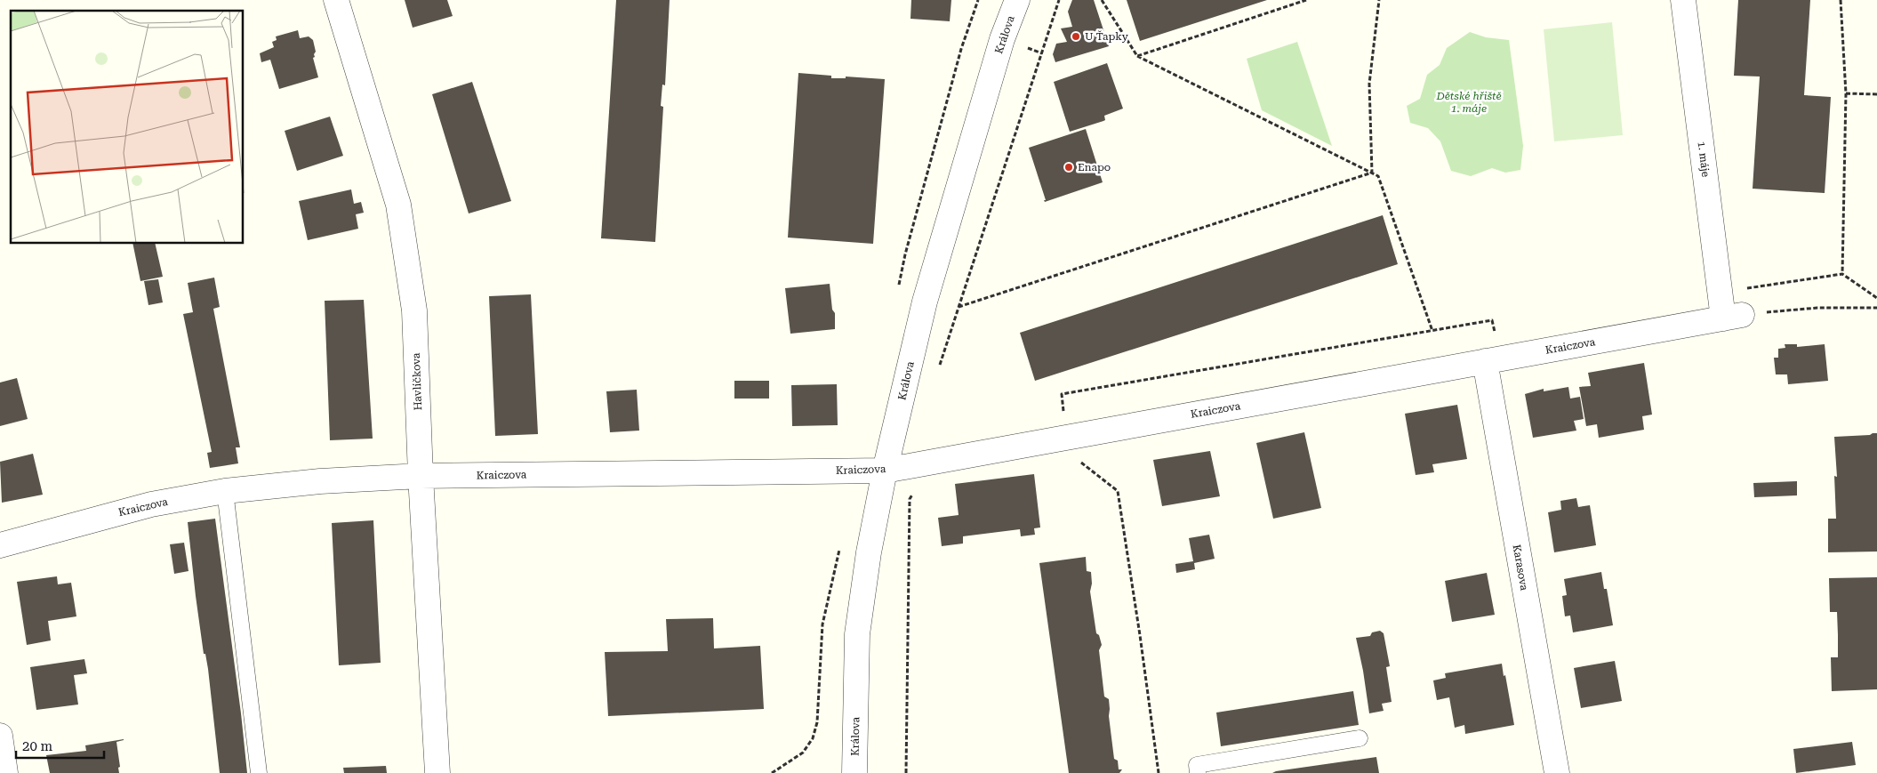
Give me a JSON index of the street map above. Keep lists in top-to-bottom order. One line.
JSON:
{"streets":{"street":["Králova","1. máje","Kraiczova","Havlíčkova","Karasova"]},"crossings":[["Králova","Kraiczova"],["1. máje","Kraiczova"],["Kraiczova","Havlíčkova"],["Kraiczova","Karasova"]],"parks":["Dětské hřiště 1. máje"],"places":["U Ťapky","Enapo"],"scale_bar":"20 m"}
